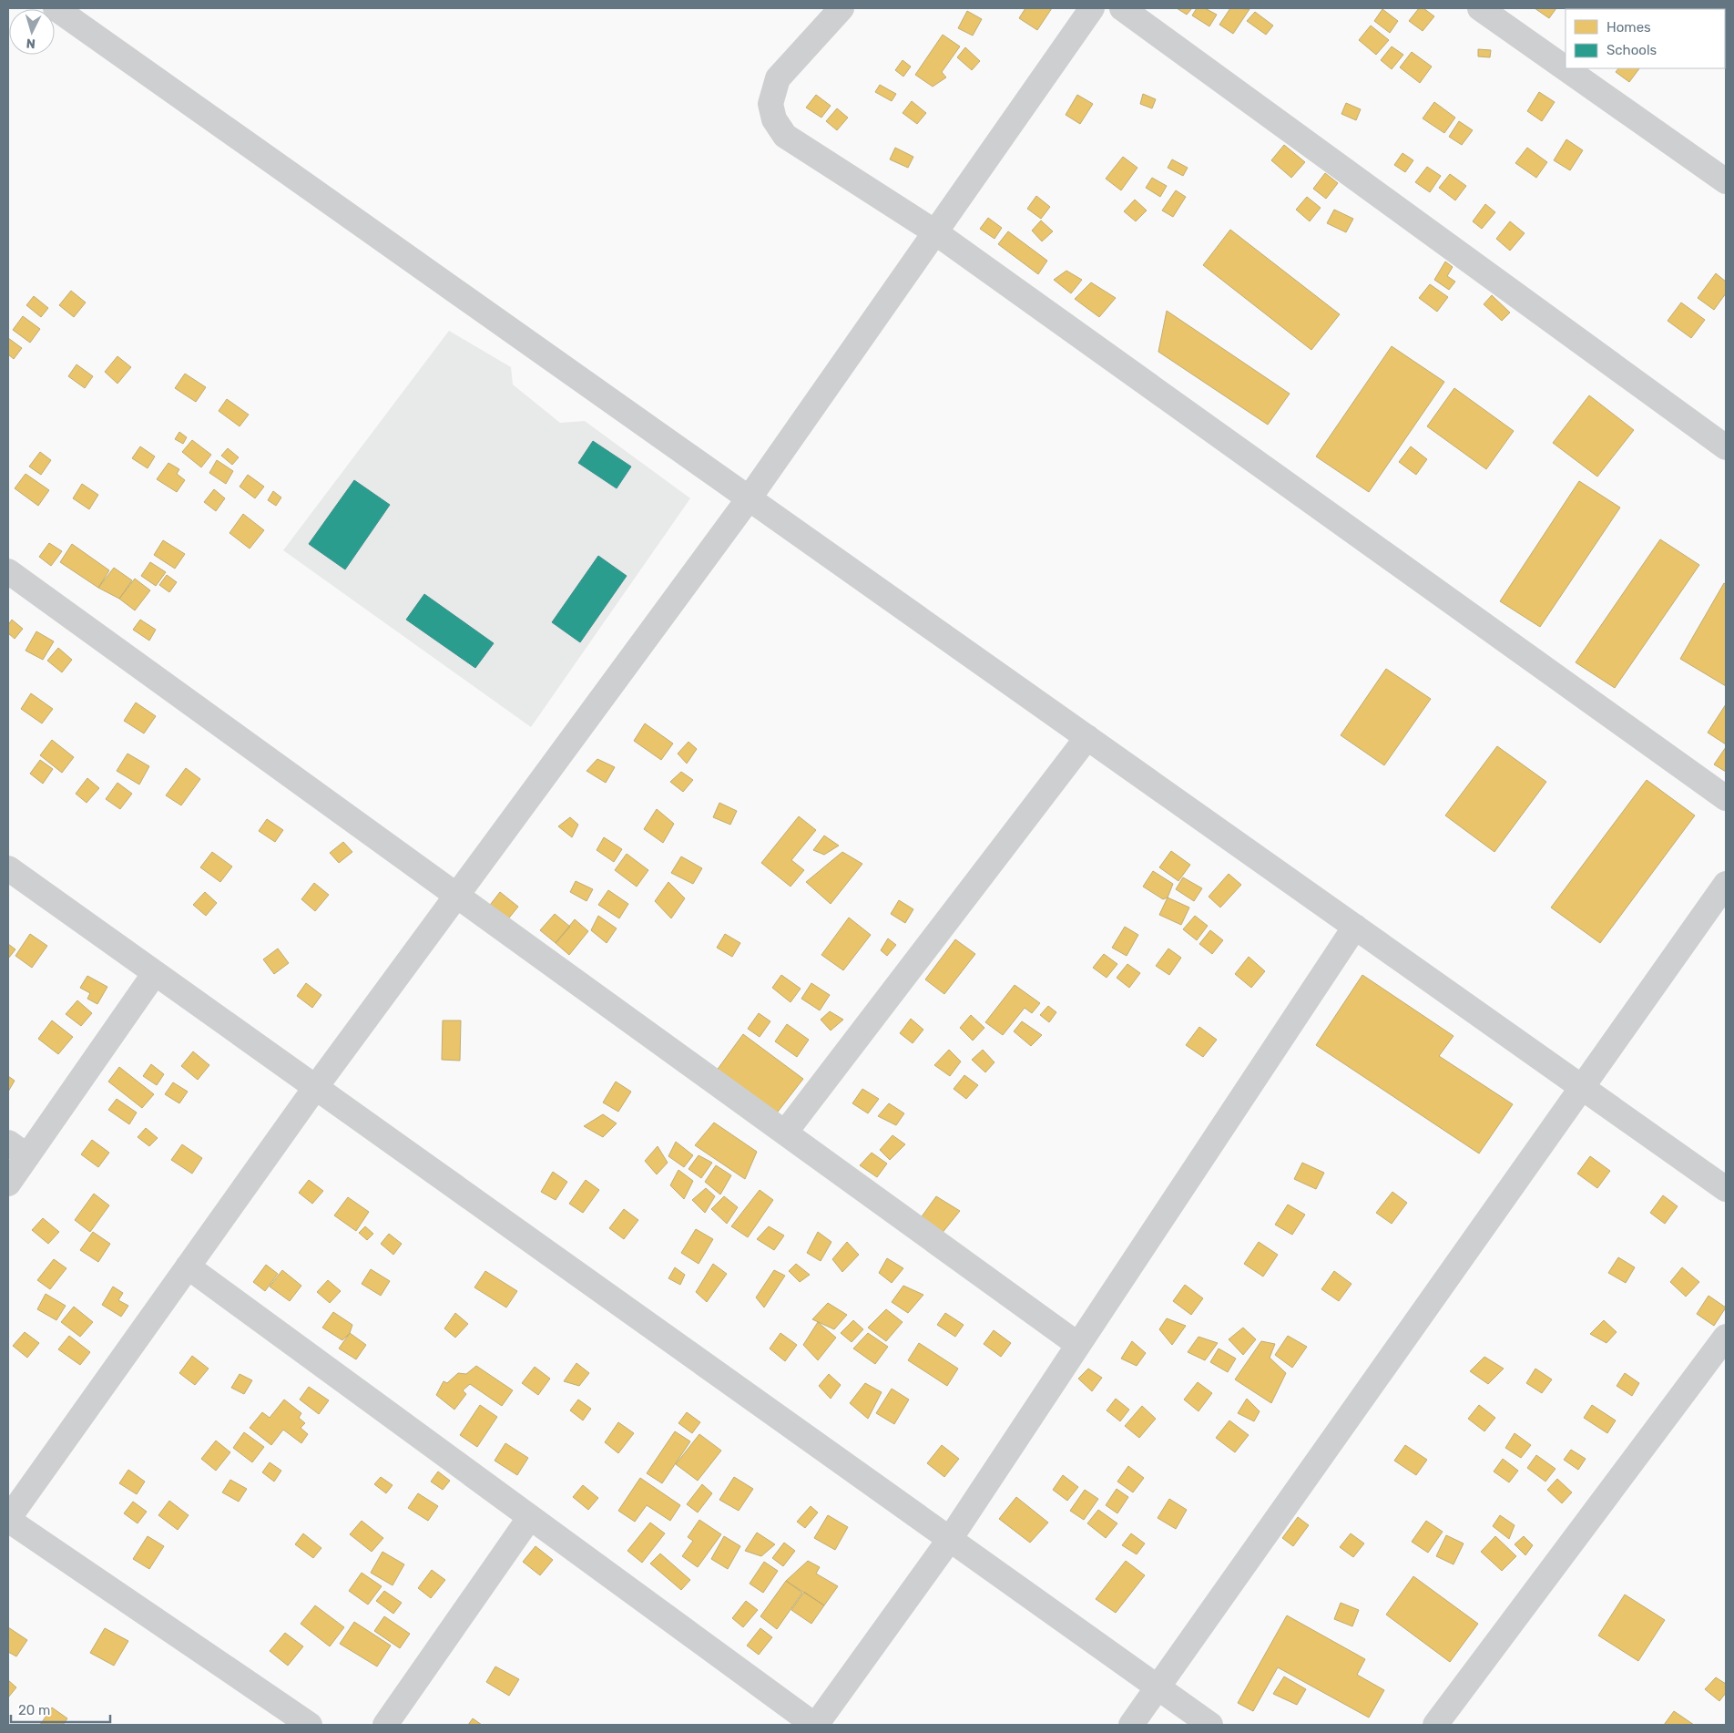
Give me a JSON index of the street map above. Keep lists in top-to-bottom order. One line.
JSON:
{"legend":["Homes","Schools"],"scale_bar":"20 m","north":"bottom"}
